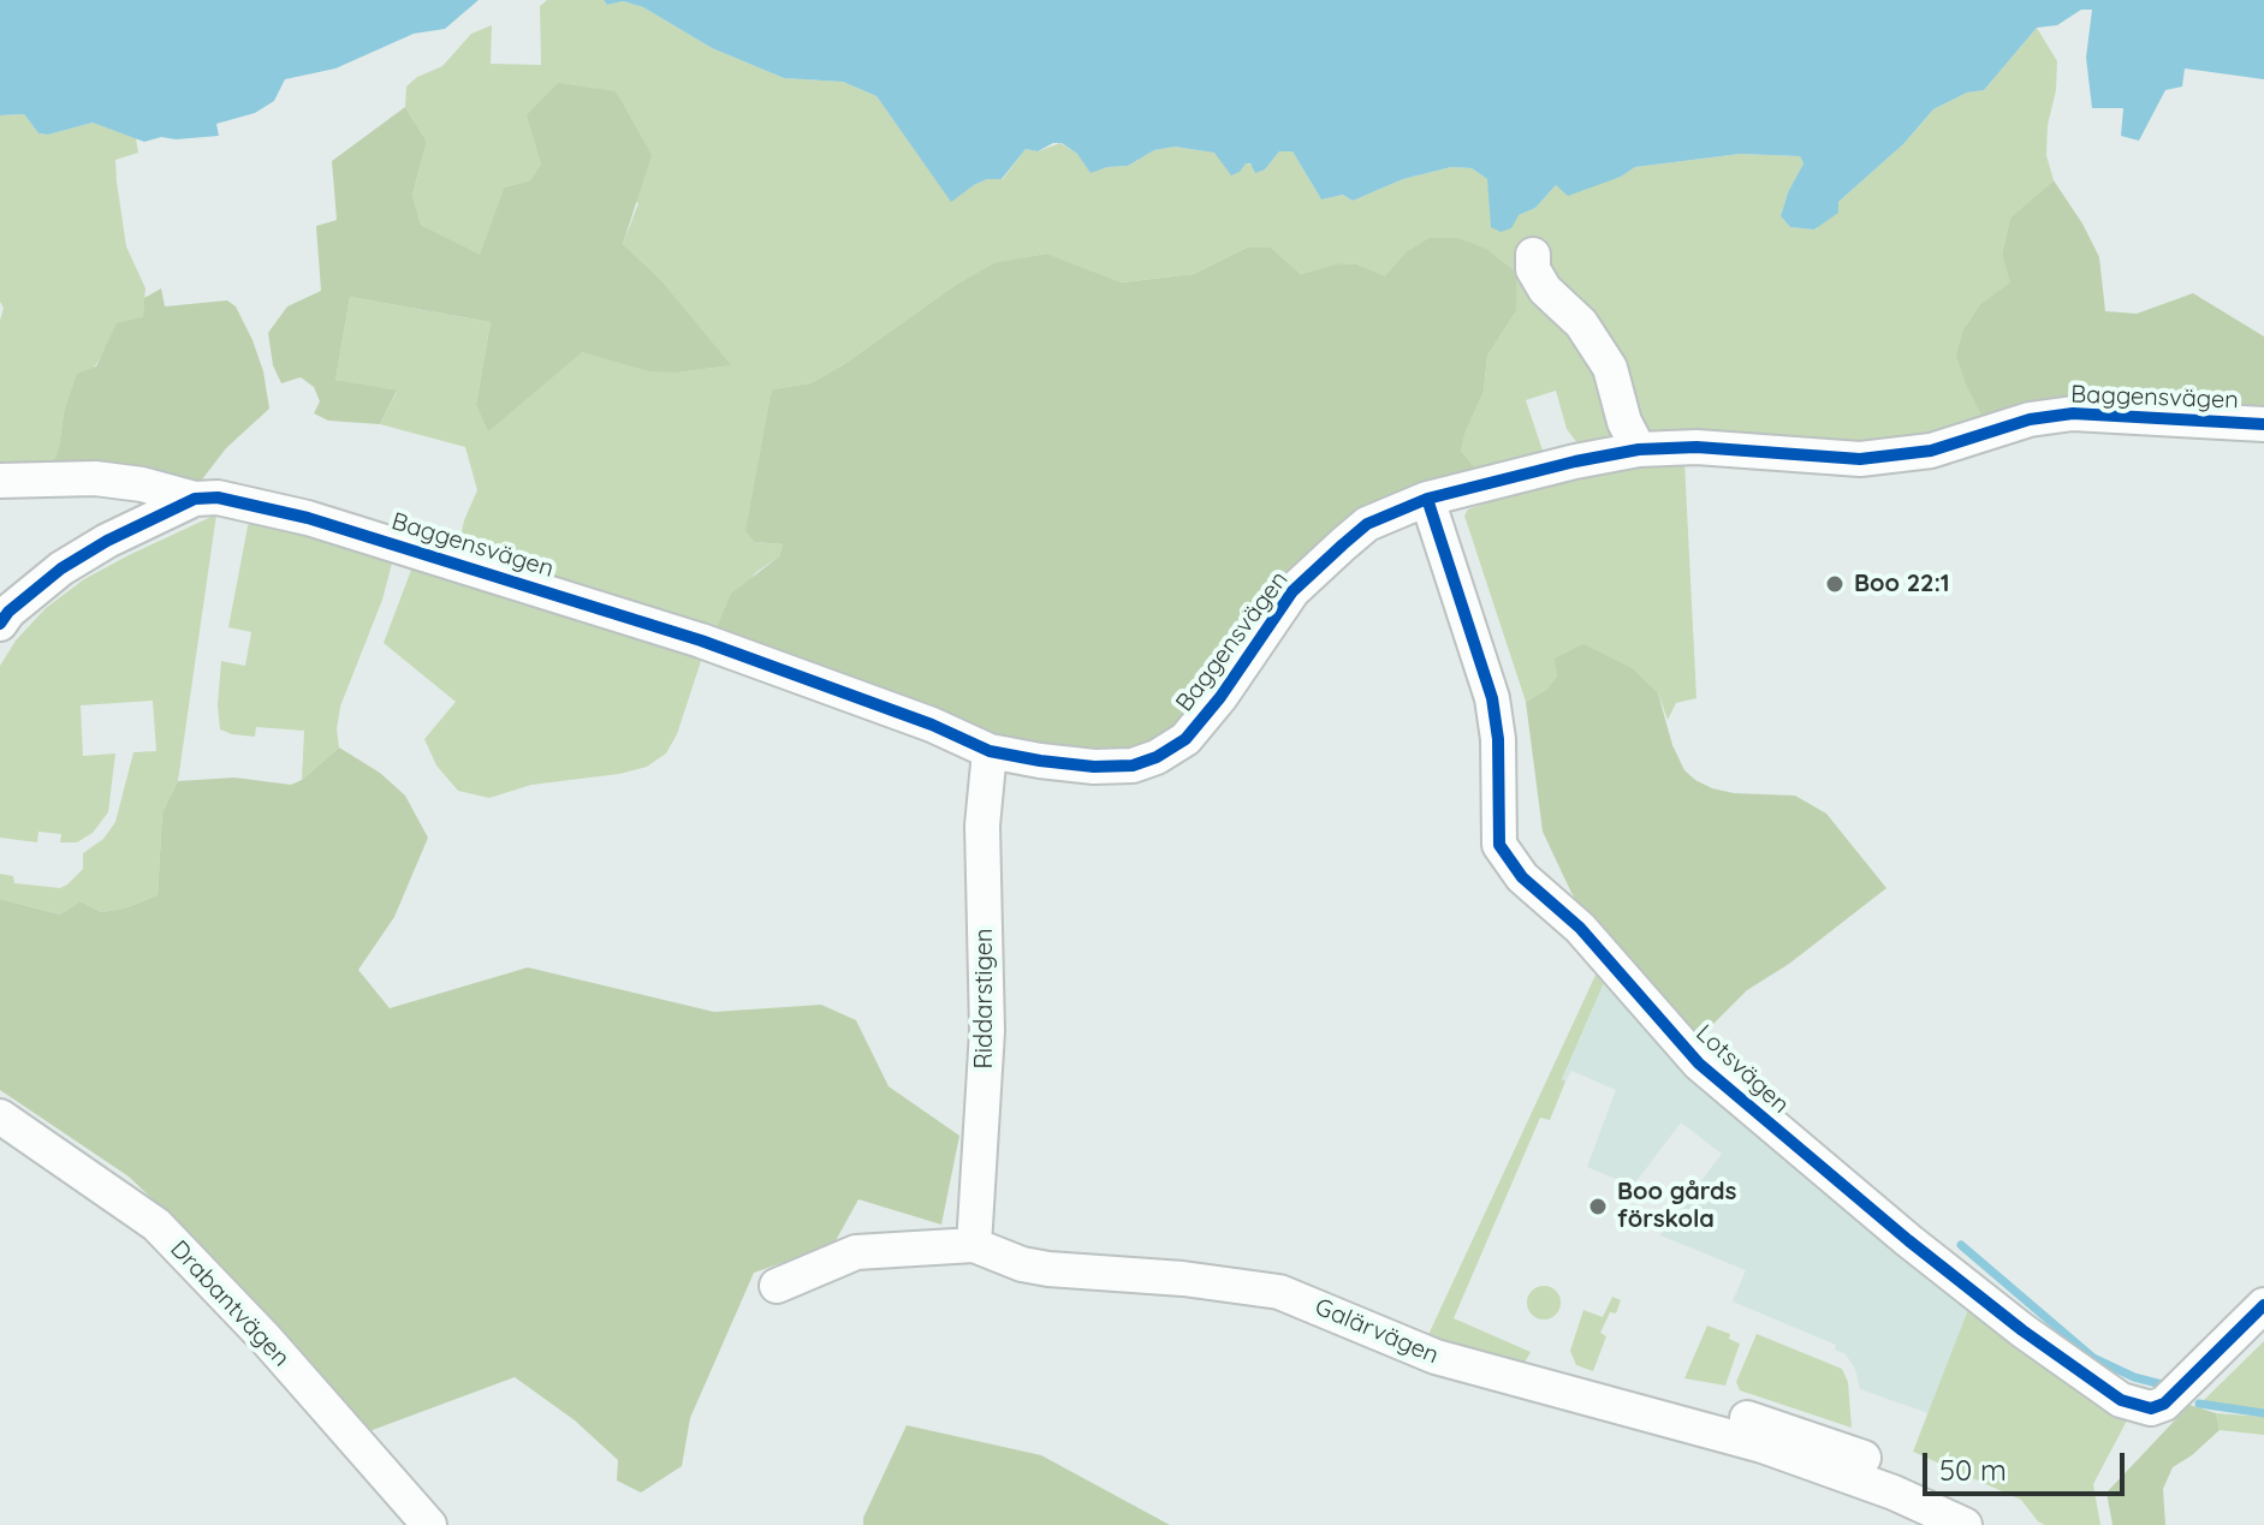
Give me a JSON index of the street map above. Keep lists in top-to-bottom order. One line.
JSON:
{"streets":{"street":["Baggensvägen","Riddarstigen","Lotsvägen","Drabantvägen","Galärvägen"]},"crossings":[["Baggensvägen","Riddarstigen"],["Baggensvägen","Lotsvägen"],["Riddarstigen","Galärvägen"]],"places":["Boo 22:1","Boo gårds förskola"],"scale_bar":"50 m"}
